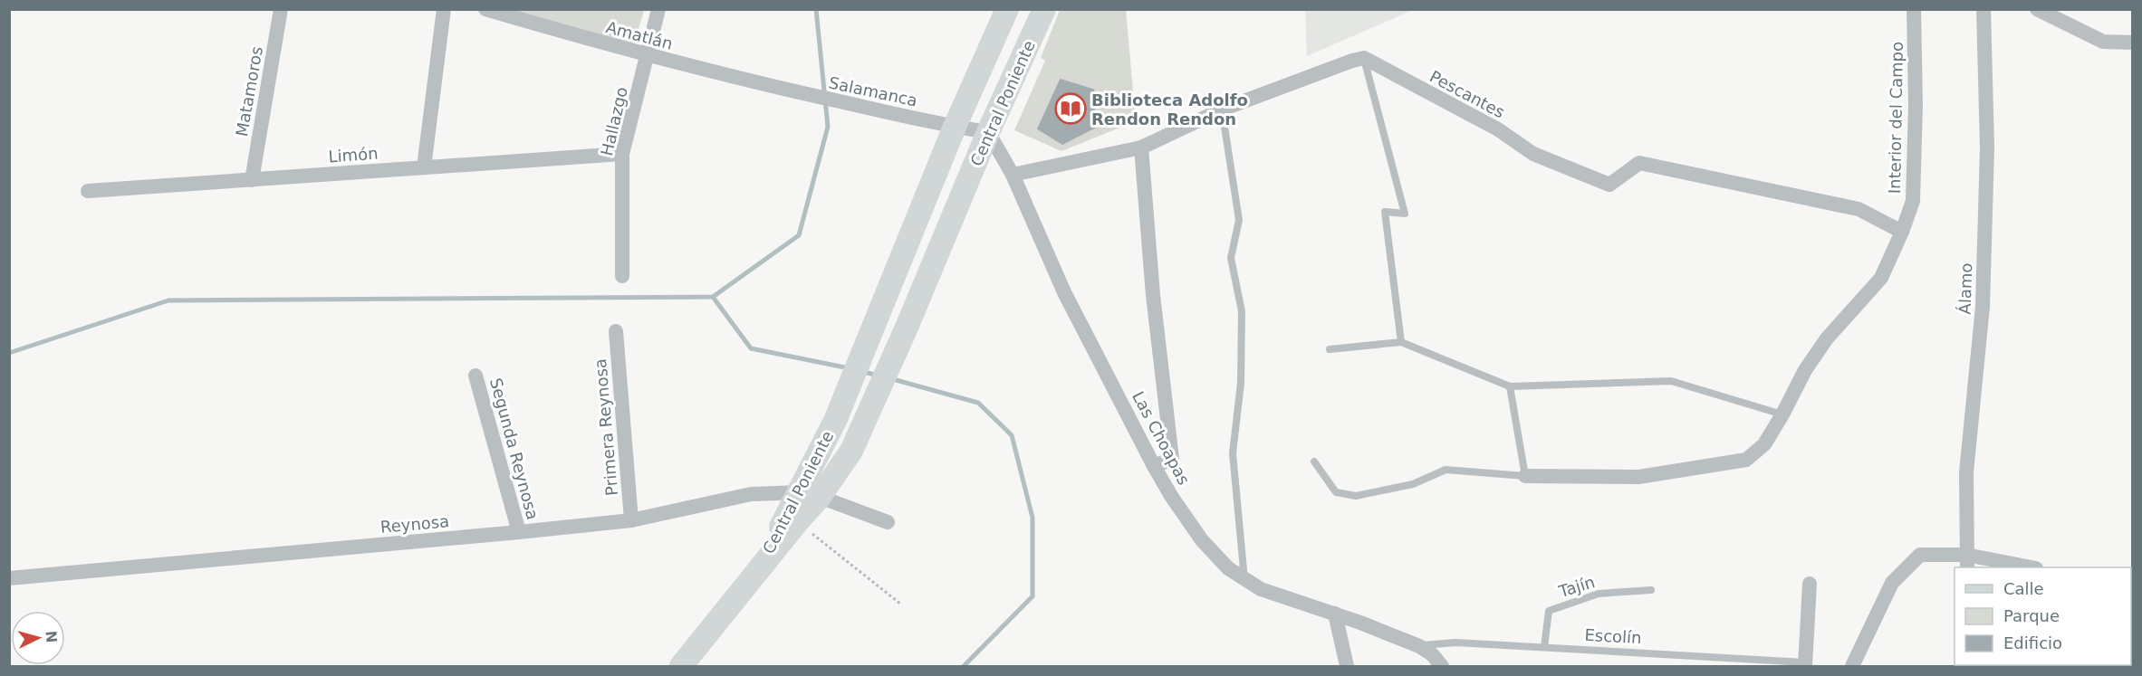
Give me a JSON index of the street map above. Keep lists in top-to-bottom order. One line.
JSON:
{"streets":{"main road":["Central Poniente"],"street":["Amatlán","Matamoros","Salamanca","Pescantes","Interior del Campo","Hallazgo","Limón","Álamo","Primera Reynosa","Las Choapas","Segunda Reynosa","Reynosa"],"lane":["Tajín","Escolín"]},"crossings":[["Amatlán","Salamanca"],["Amatlán","Hallazgo"],["Matamoros","Limón"],["Salamanca","Central Poniente"],["Pescantes","Interior del Campo"],["Central Poniente","Las Choapas"],["Central Poniente","Reynosa"],["Hallazgo","Limón"],["Primera Reynosa","Reynosa"],["Las Choapas","Escolín"],["Segunda Reynosa","Reynosa"],["Tajín","Escolín"]],"places":{"library":["Biblioteca Adolfo Rendon Rendon"]},"legend":["Calle","Parque","Edificio"],"north":"right"}
